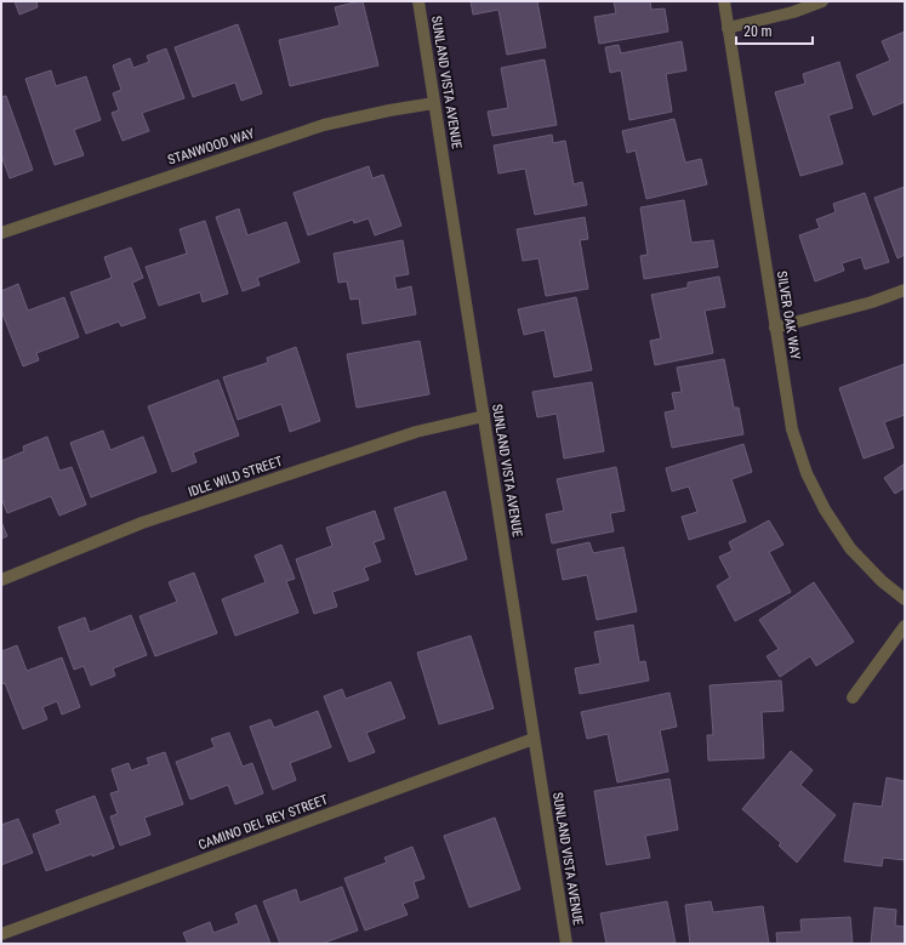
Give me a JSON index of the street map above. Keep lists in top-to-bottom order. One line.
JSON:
{"streets":{"street":["SUNLAND VISTA AVENUE","STANWOOD WAY","SILVER OAK WAY","IDLE WILD STREET","CAMINO DEL REY STREET"]},"crossings":[["SUNLAND VISTA AVENUE","STANWOOD WAY"],["SUNLAND VISTA AVENUE","IDLE WILD STREET"],["SUNLAND VISTA AVENUE","CAMINO DEL REY STREET"]],"scale_bar":"20 m"}
